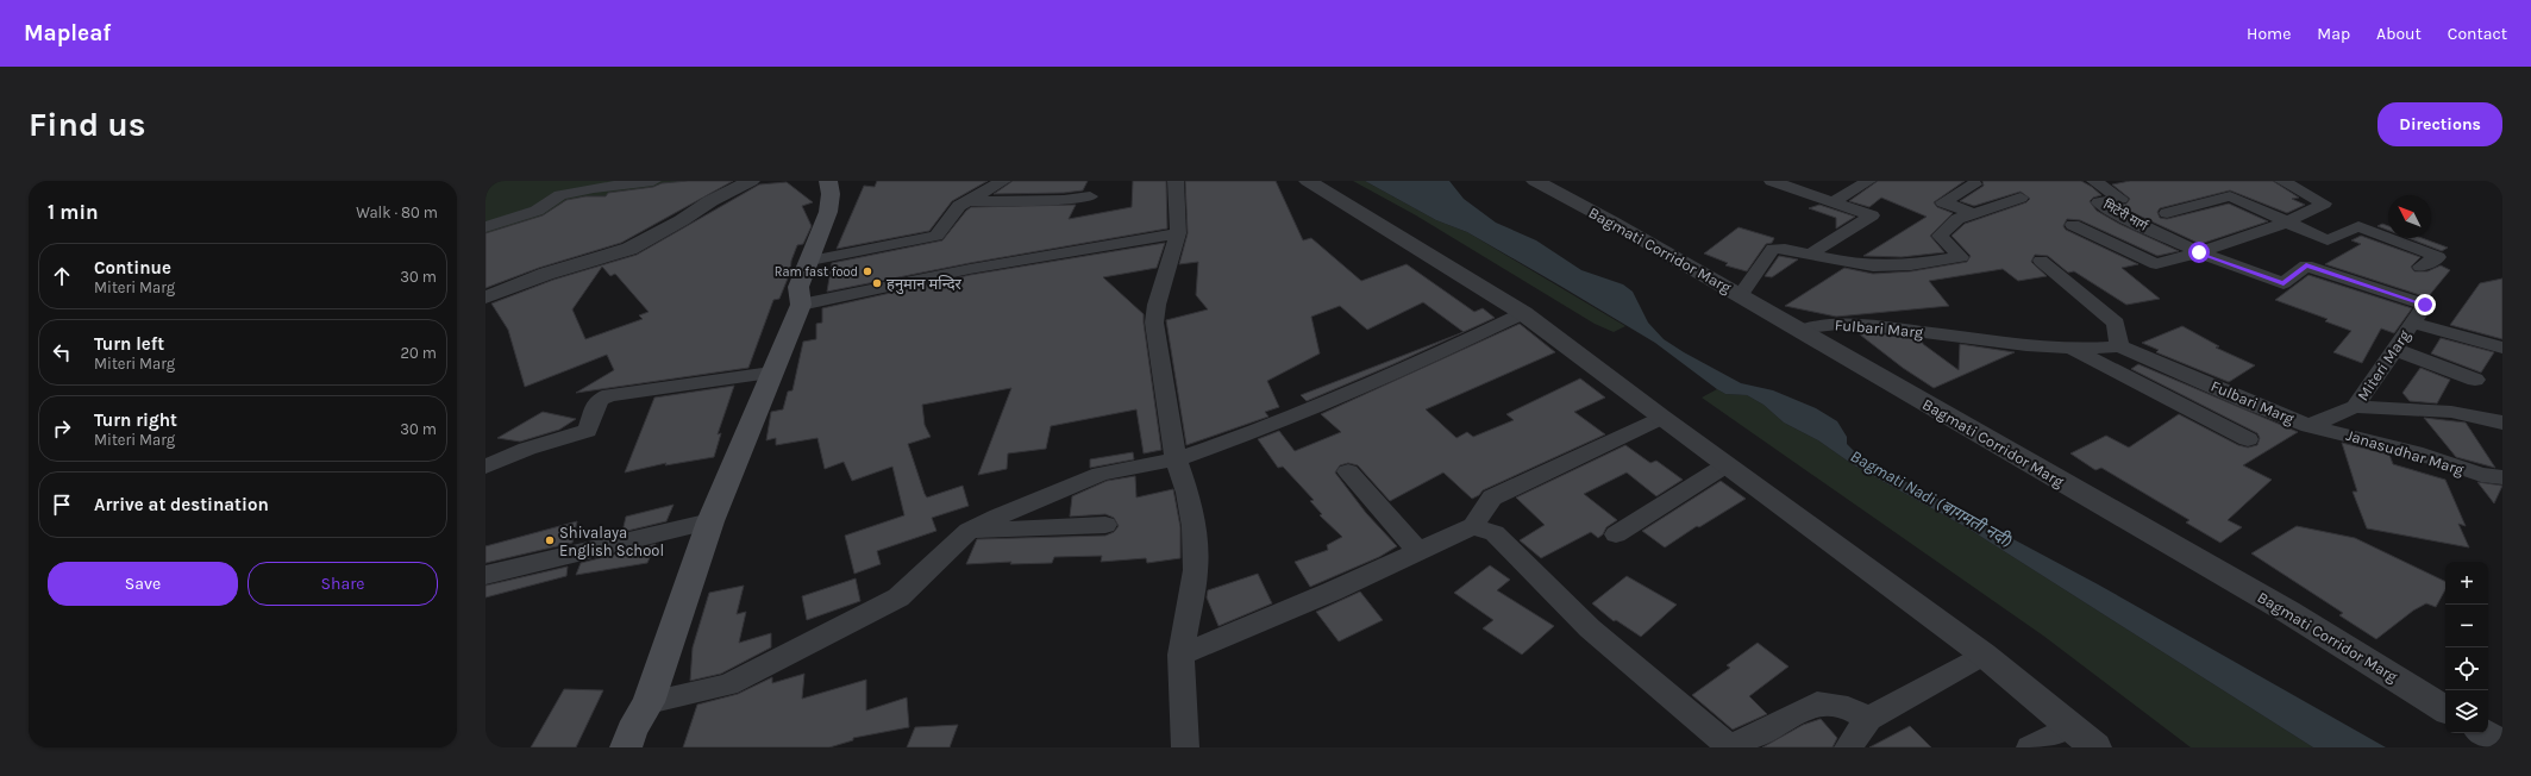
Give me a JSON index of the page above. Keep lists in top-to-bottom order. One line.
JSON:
{"streets":{"street":["मिटेरी मार्ग","Bagmati Corridor Marg","Fulbari Marg","Miteri Marg","Janasudhar Marg"]},"crossings":[["मिटेरी मार्ग","Miteri Marg"],["Bagmati Corridor Marg","Fulbari Marg"],["Fulbari Marg","Miteri Marg"],["Fulbari Marg","Janasudhar Marg"]],"water":["Bagmati Nadi (बागमती नदी)"],"places":["Ram fast food","हनुमान मन्दिर","Shivalaya English School"],"north":"top left","page":{"header":"Mapleaf","nav":["Home","Map","About","Contact"],"buttons":["Directions",["Save","Share"]],"title":"Find us","heading":["1 min","Walk · 80 m"],"list":[["Continue","Miteri Marg","30 m"],["Turn left","Miteri Marg","20 m"],["Turn right","Miteri Marg","30 m"],"Arrive at destination"],"map_buttons":["+","−"]}}
